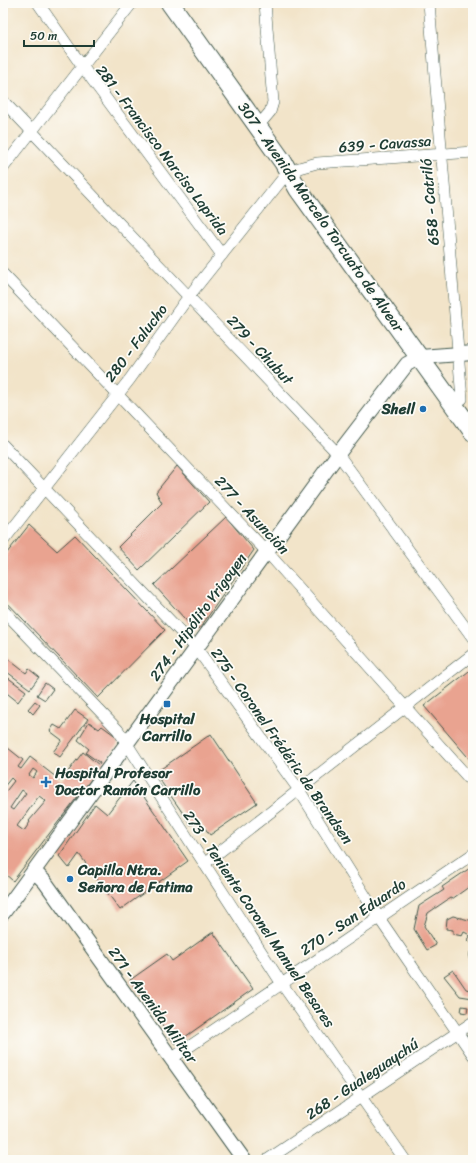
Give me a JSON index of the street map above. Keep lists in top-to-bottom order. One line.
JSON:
{"streets":{"main road":["307 - Avenida Marcelo Torcuato de Alvear"],"street":["639 - Cavassa","281 - Francisco Narciso Laprida","658 - Catriló","280 - Falucho","279 - Chubut","277 - Asunción","274 - Hipólito Yrigoyen","275 - Coronel Frédéric de Brandsen","270 - San Eduardo","273 - Teniente Coronel Manuel Besares","271 - Avenida Militar","268 - Gualeguaychú"]},"crossings":[["639 - Cavassa","658 - Catriló"],["639 - Cavassa","307 - Avenida Marcelo Torcuato de Alvear"],["639 - Cavassa","280 - Falucho"],["281 - Francisco Narciso Laprida","280 - Falucho"],["658 - Catriló","307 - Avenida Marcelo Torcuato de Alvear"],["307 - Avenida Marcelo Torcuato de Alvear","280 - Falucho"],["307 - Avenida Marcelo Torcuato de Alvear","274 - Hipólito Yrigoyen"],["280 - Falucho","279 - Chubut"],["280 - Falucho","277 - Asunción"],["280 - Falucho","275 - Coronel Frédéric de Brandsen"],["279 - Chubut","274 - Hipólito Yrigoyen"],["277 - Asunción","274 - Hipólito Yrigoyen"],["274 - Hipólito Yrigoyen","275 - Coronel Frédéric de Brandsen"],["274 - Hipólito Yrigoyen","273 - Teniente Coronel Manuel Besares"],["274 - Hipólito Yrigoyen","271 - Avenida Militar"],["275 - Coronel Frédéric de Brandsen","270 - San Eduardo"],["275 - Coronel Frédéric de Brandsen","268 - Gualeguaychú"],["270 - San Eduardo","273 - Teniente Coronel Manuel Besares"],["270 - San Eduardo","271 - Avenida Militar"],["273 - Teniente Coronel Manuel Besares","268 - Gualeguaychú"]],"places":{"other":["Shell","Capilla Ntra. Señora de Fatima"],"transit":["Hospital Carrillo"],"health":["Hospital Profesor Doctor Ramón Carrillo"]},"scale_bar":"50 m"}
